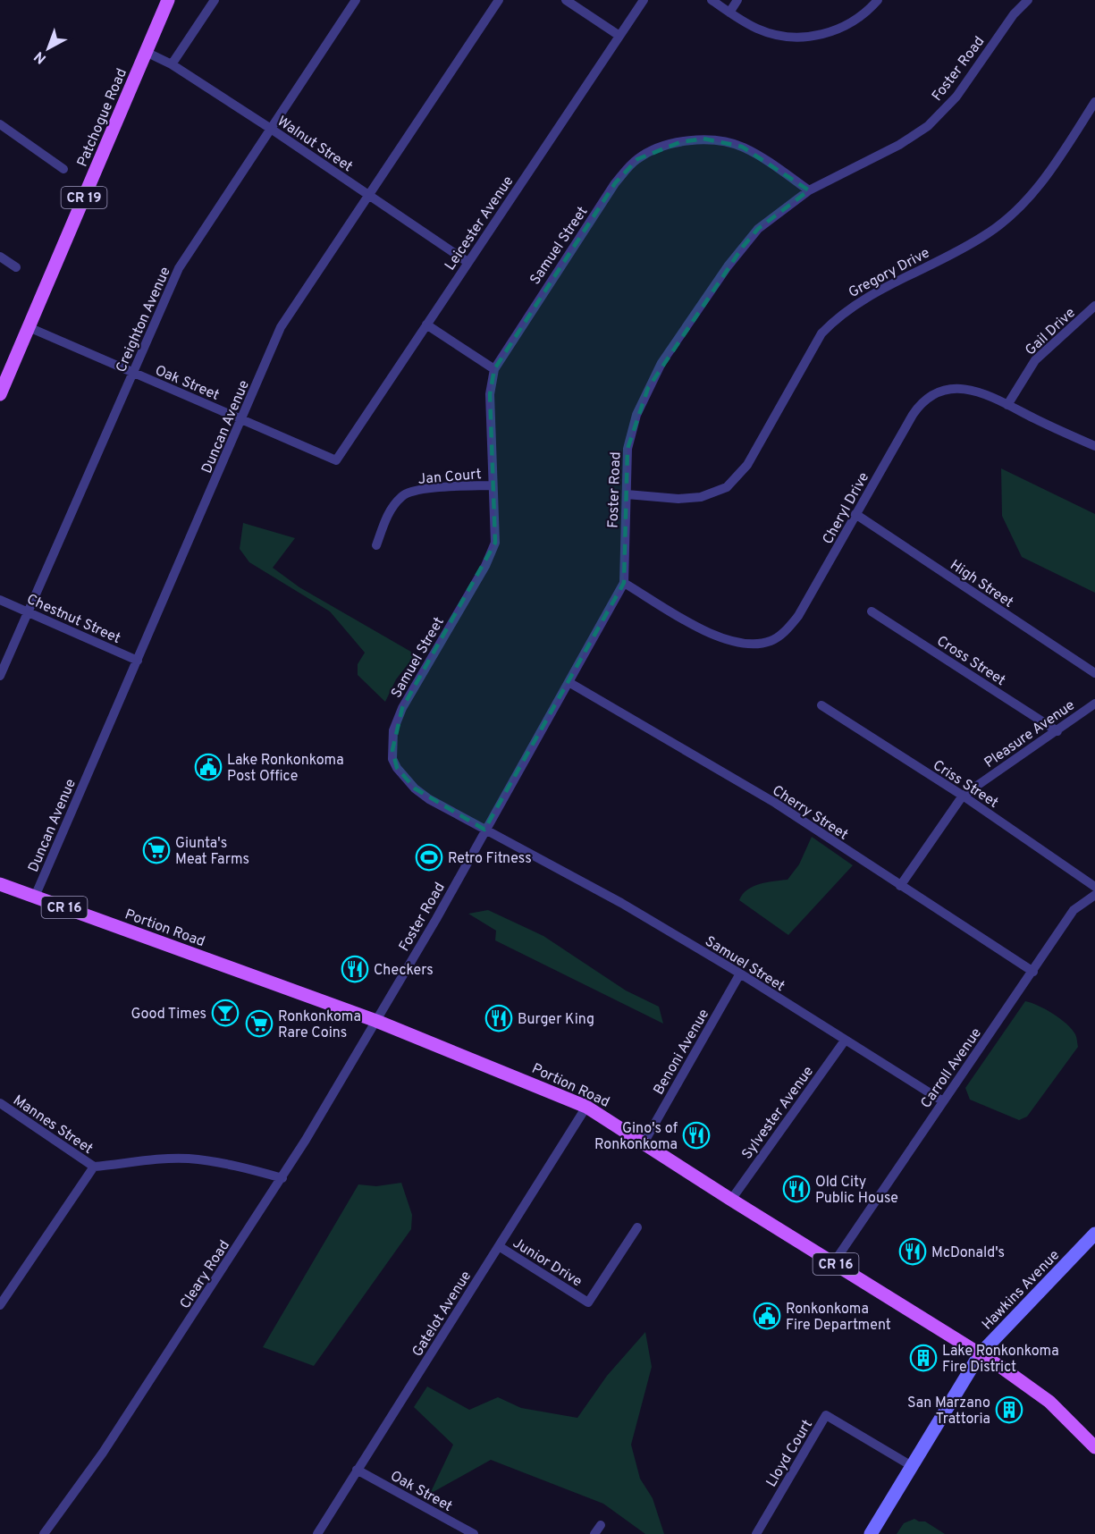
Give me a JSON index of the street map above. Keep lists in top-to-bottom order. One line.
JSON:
{"streets":{"main road":["Patchogue Road","CR 19","CR 16","Portion Road"],"street":["Foster Road","Walnut Street","Leicester Avenue","Samuel Street","Gregory Drive","Creighton Avenue","Gail Drive","Oak Street","Duncan Avenue","Jan Court","Cheryl Drive","High Street","Chestnut Street","Cross Street","Pleasure Avenue","Criss Street","Cherry Street","Benoni Avenue","Carroll Avenue","Sylvester Avenue","Mannes Street","Junior Drive","Cleary Road","Hawkins Avenue","Gatelot Avenue","Lloyd Court"]},"crossings":[["Foster Road","Samuel Street"],["Foster Road","Gregory Drive"],["Foster Road","Cheryl Drive"],["Foster Road","Cherry Street"],["Foster Road","Portion Road"],["Foster Road","Cleary Road"],["Patchogue Road","Walnut Street"],["Patchogue Road","Oak Street"],["Walnut Street","Leicester Avenue"],["Walnut Street","Creighton Avenue"],["Walnut Street","Duncan Avenue"],["Leicester Avenue","Oak Street"],["Samuel Street","Jan Court"],["Samuel Street","Benoni Avenue"],["Samuel Street","Carroll Avenue"],["Samuel Street","Sylvester Avenue"],["Creighton Avenue","Oak Street"],["Creighton Avenue","Chestnut Street"],["Gail Drive","Cheryl Drive"],["Oak Street","Duncan Avenue"],["Oak Street","Gatelot Avenue"],["Duncan Avenue","Chestnut Street"],["Duncan Avenue","Portion Road"],["Cheryl Drive","High Street"],["Cross Street","Pleasure Avenue"],["Pleasure Avenue","Criss Street"],["Pleasure Avenue","Cherry Street"],["Cherry Street","Carroll Avenue"],["Portion Road","Benoni Avenue"],["Portion Road","Carroll Avenue"],["Portion Road","Sylvester Avenue"],["Portion Road","Cleary Road"],["Portion Road","Hawkins Avenue"],["Portion Road","Gatelot Avenue"],["Mannes Street","Cleary Road"],["Junior Drive","Gatelot Avenue"],["Hawkins Avenue","Lloyd Court"]],"places":{"public building":["Lake Ronkonkoma Post Office","Ronkonkoma Fire Department"],"supermarket":["Giunta's Meat Farms","Ronkonkoma Rare Coins"],"sports":["Retro Fitness"],"restaurant":["Checkers","Burger King","Gino's of Ronkonkoma","Old City Public House","McDonald's"],"bar":["Good Times"],"building":["Lake Ronkonkoma Fire District","San Marzano Trattoria"]},"north":"bottom left"}
